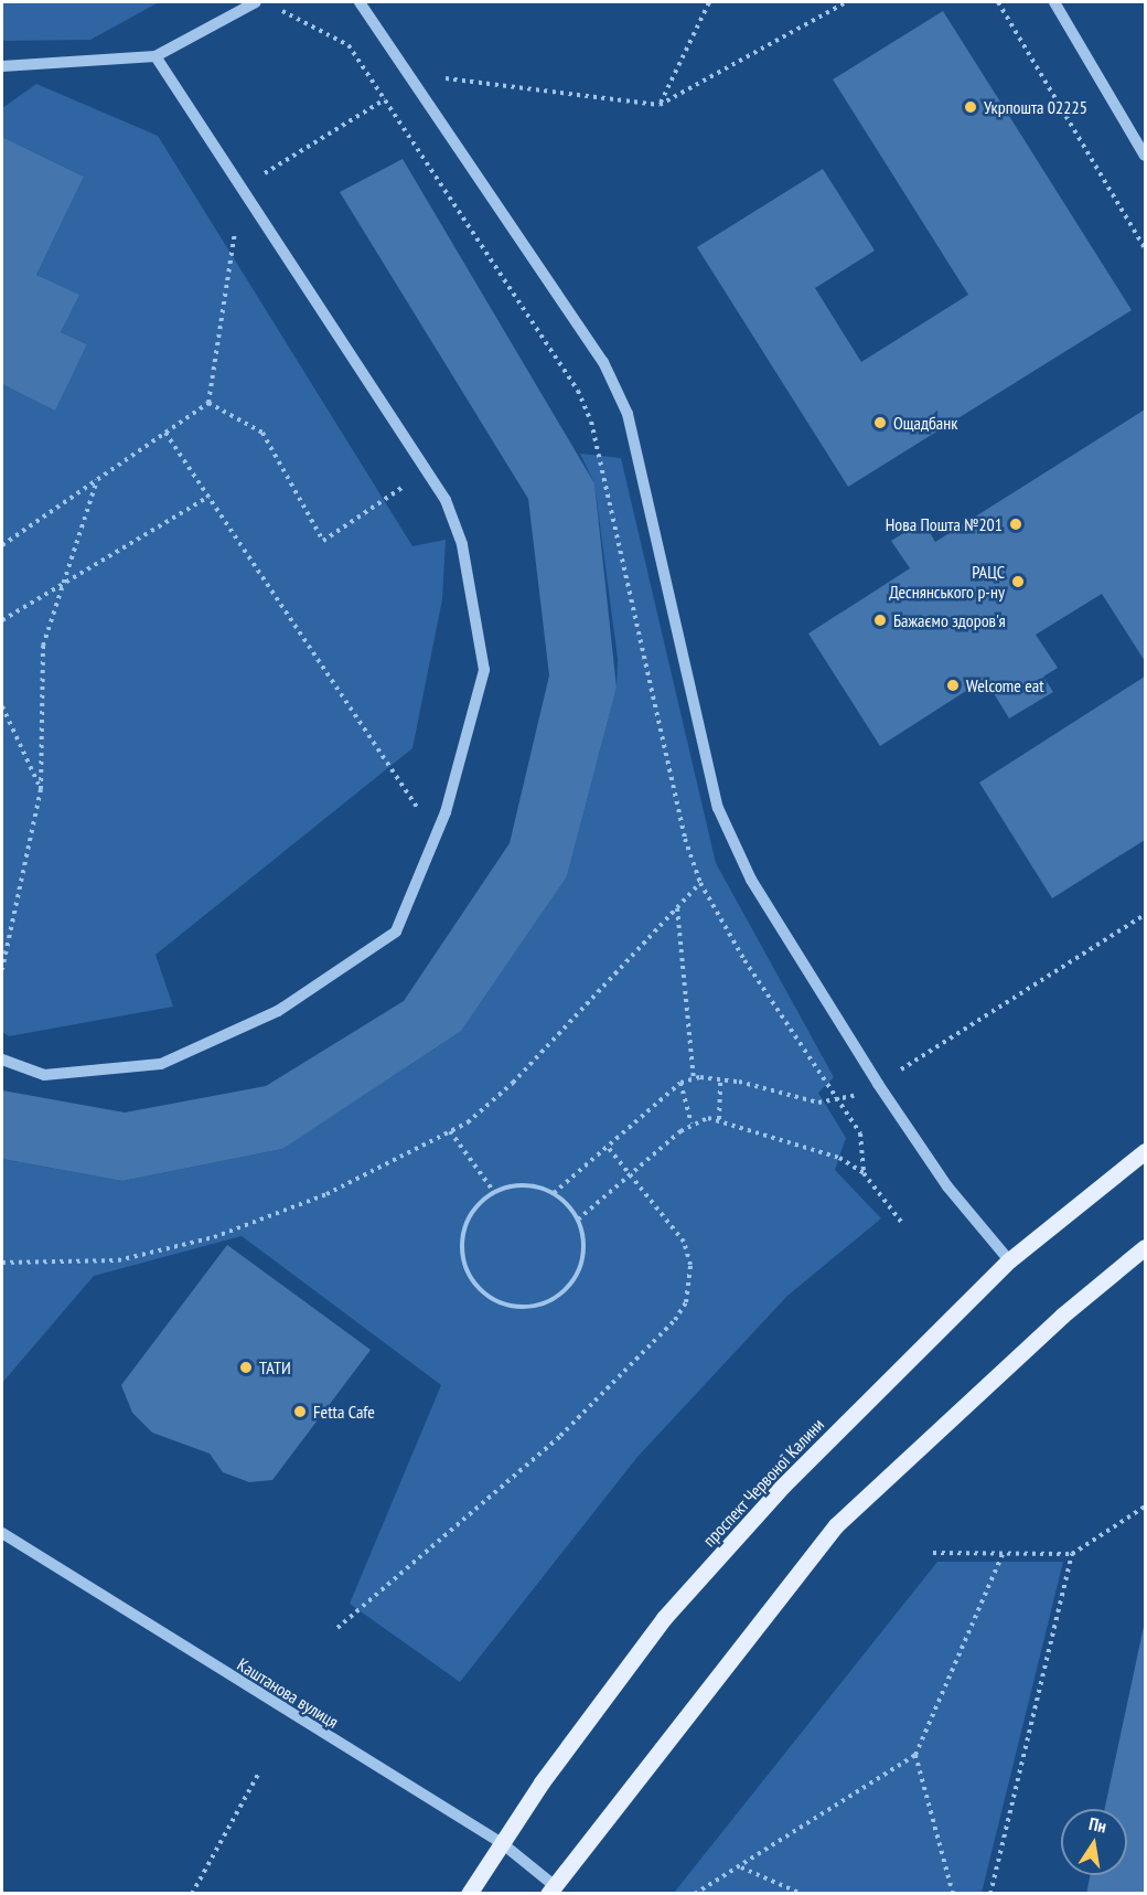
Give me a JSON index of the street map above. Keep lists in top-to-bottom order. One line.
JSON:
{"streets":{"main road":["проспект Червоної Калини"],"street":["Каштанова вулиця"]},"crossings":[["проспект Червоної Калини","Каштанова вулиця"]],"places":["Укрпошта 02225","Ощадбанк","Нова Пошта №201","РАЦС Деснянського р-ну","Бажаємо здоров'я","Welcome eat","ТАТИ","Fetta Cafe"],"north":"top"}
